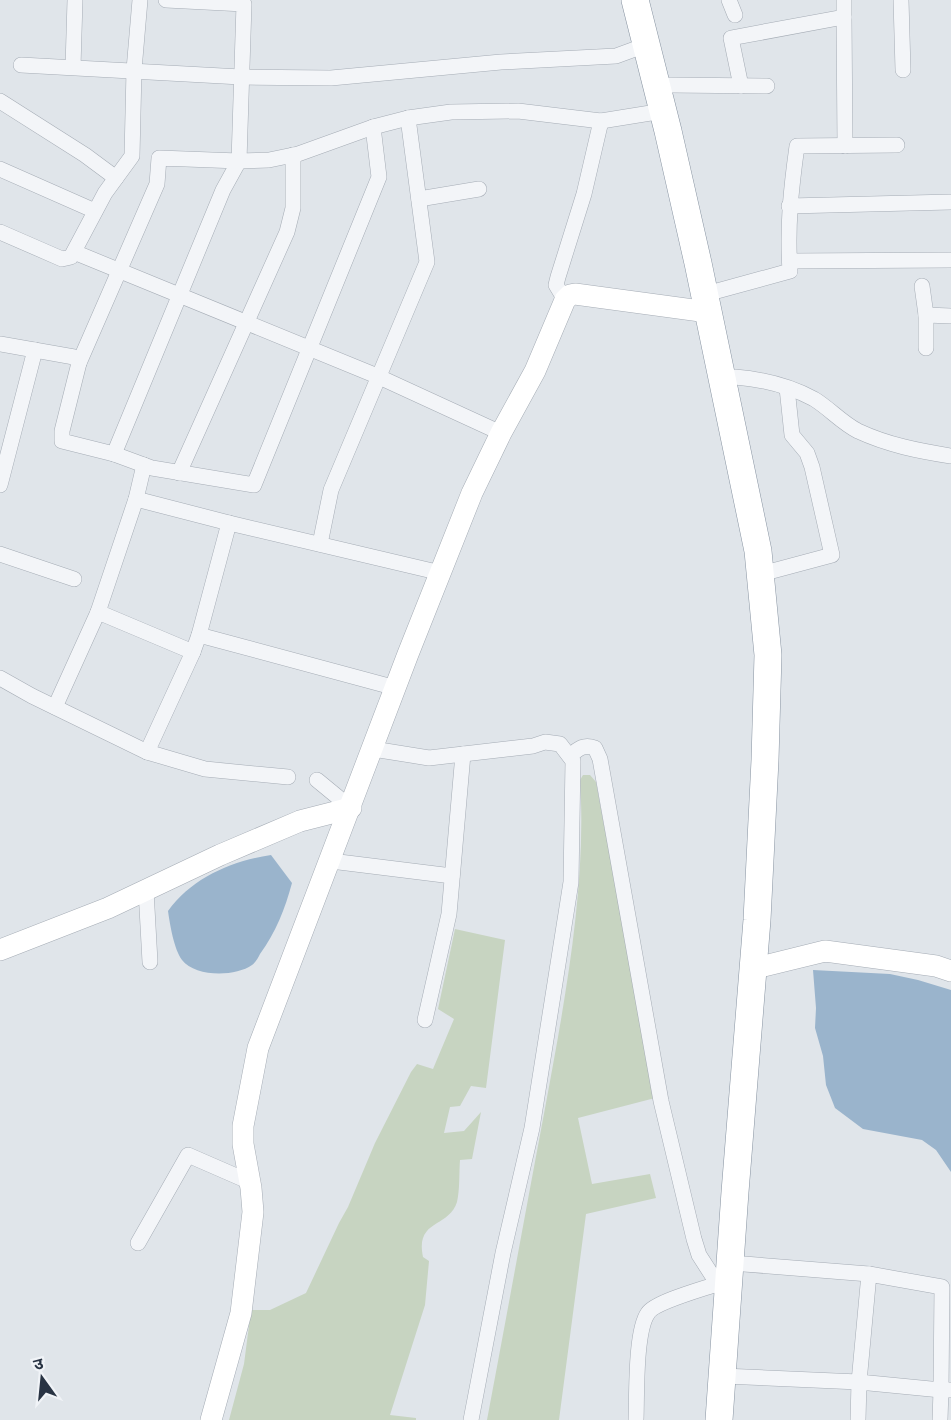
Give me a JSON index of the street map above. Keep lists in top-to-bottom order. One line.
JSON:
{"north":"top"}
